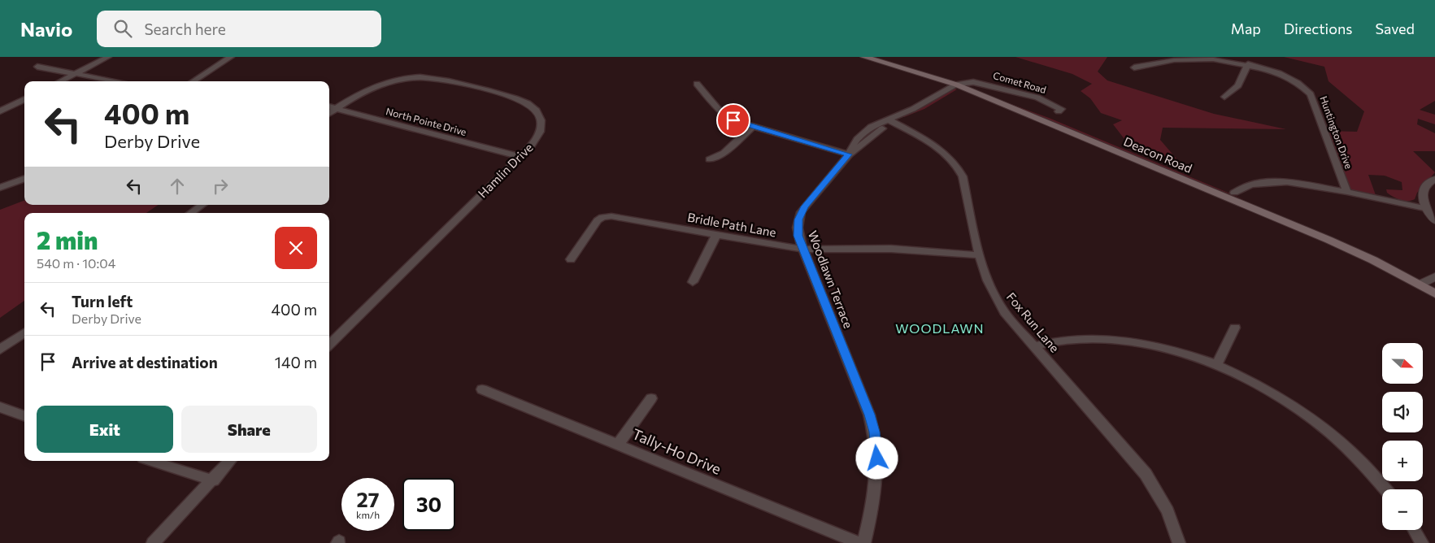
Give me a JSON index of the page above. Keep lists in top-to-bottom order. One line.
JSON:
{"streets":{"main road":["Deacon Road"],"street":["Comet Road","North Pointe Drive","Huntington Drive","Hamlin Drive","Bridle Path Lane","Woodlawn Terrace","Fox Run Lane","Tally-Ho Drive"]},"crossings":[["Comet Road","Deacon Road"],["Comet Road","Woodlawn Terrace"],["North Pointe Drive","Hamlin Drive"],["Deacon Road","Woodlawn Terrace"],["Bridle Path Lane","Woodlawn Terrace"],["Bridle Path Lane","Fox Run Lane"],["Woodlawn Terrace","Fox Run Lane"]],"districts":["WOODLAWN"],"north":"right","page":{"header":"Navio","search":"Search here","nav":["Map","Directions","Saved"],"turn":["400 m","Derby Drive"],"heading":["2 min","540 m · 10:04"],"list":[{"name":"Turn left","note":"Derby Drive","value":"400 m"},{"name":"Arrive at destination","value":"140 m"}],"map_buttons":["+","−"],"buttons":["Exit","Share"],"speed":"27 km/h","limit":"30"}}
